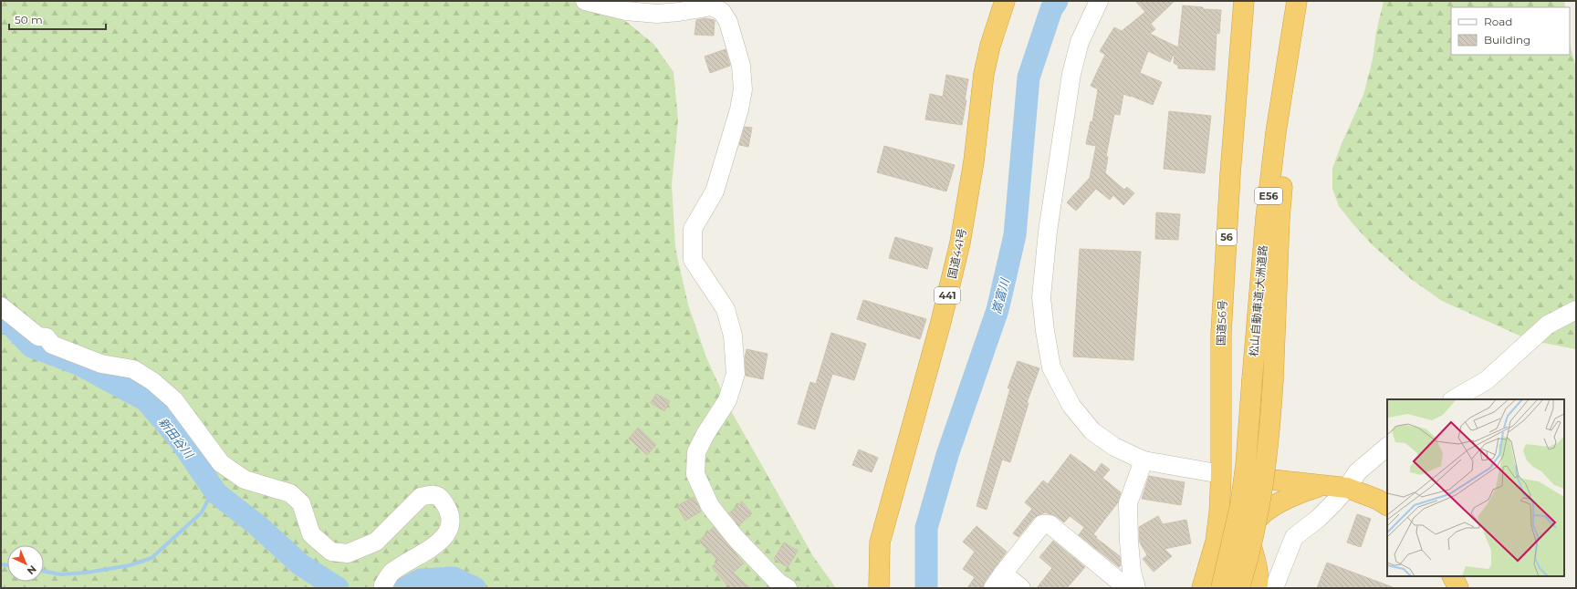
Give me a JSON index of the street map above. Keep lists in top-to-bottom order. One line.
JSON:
{"streets":{"highway":["E56","56","国道441号","441","松山自動車道;大洲道路","国道56号"]},"water":["嵩富川","新田谷川"],"legend":["Road","Building"],"scale_bar":"50 m","north":"bottom right"}
